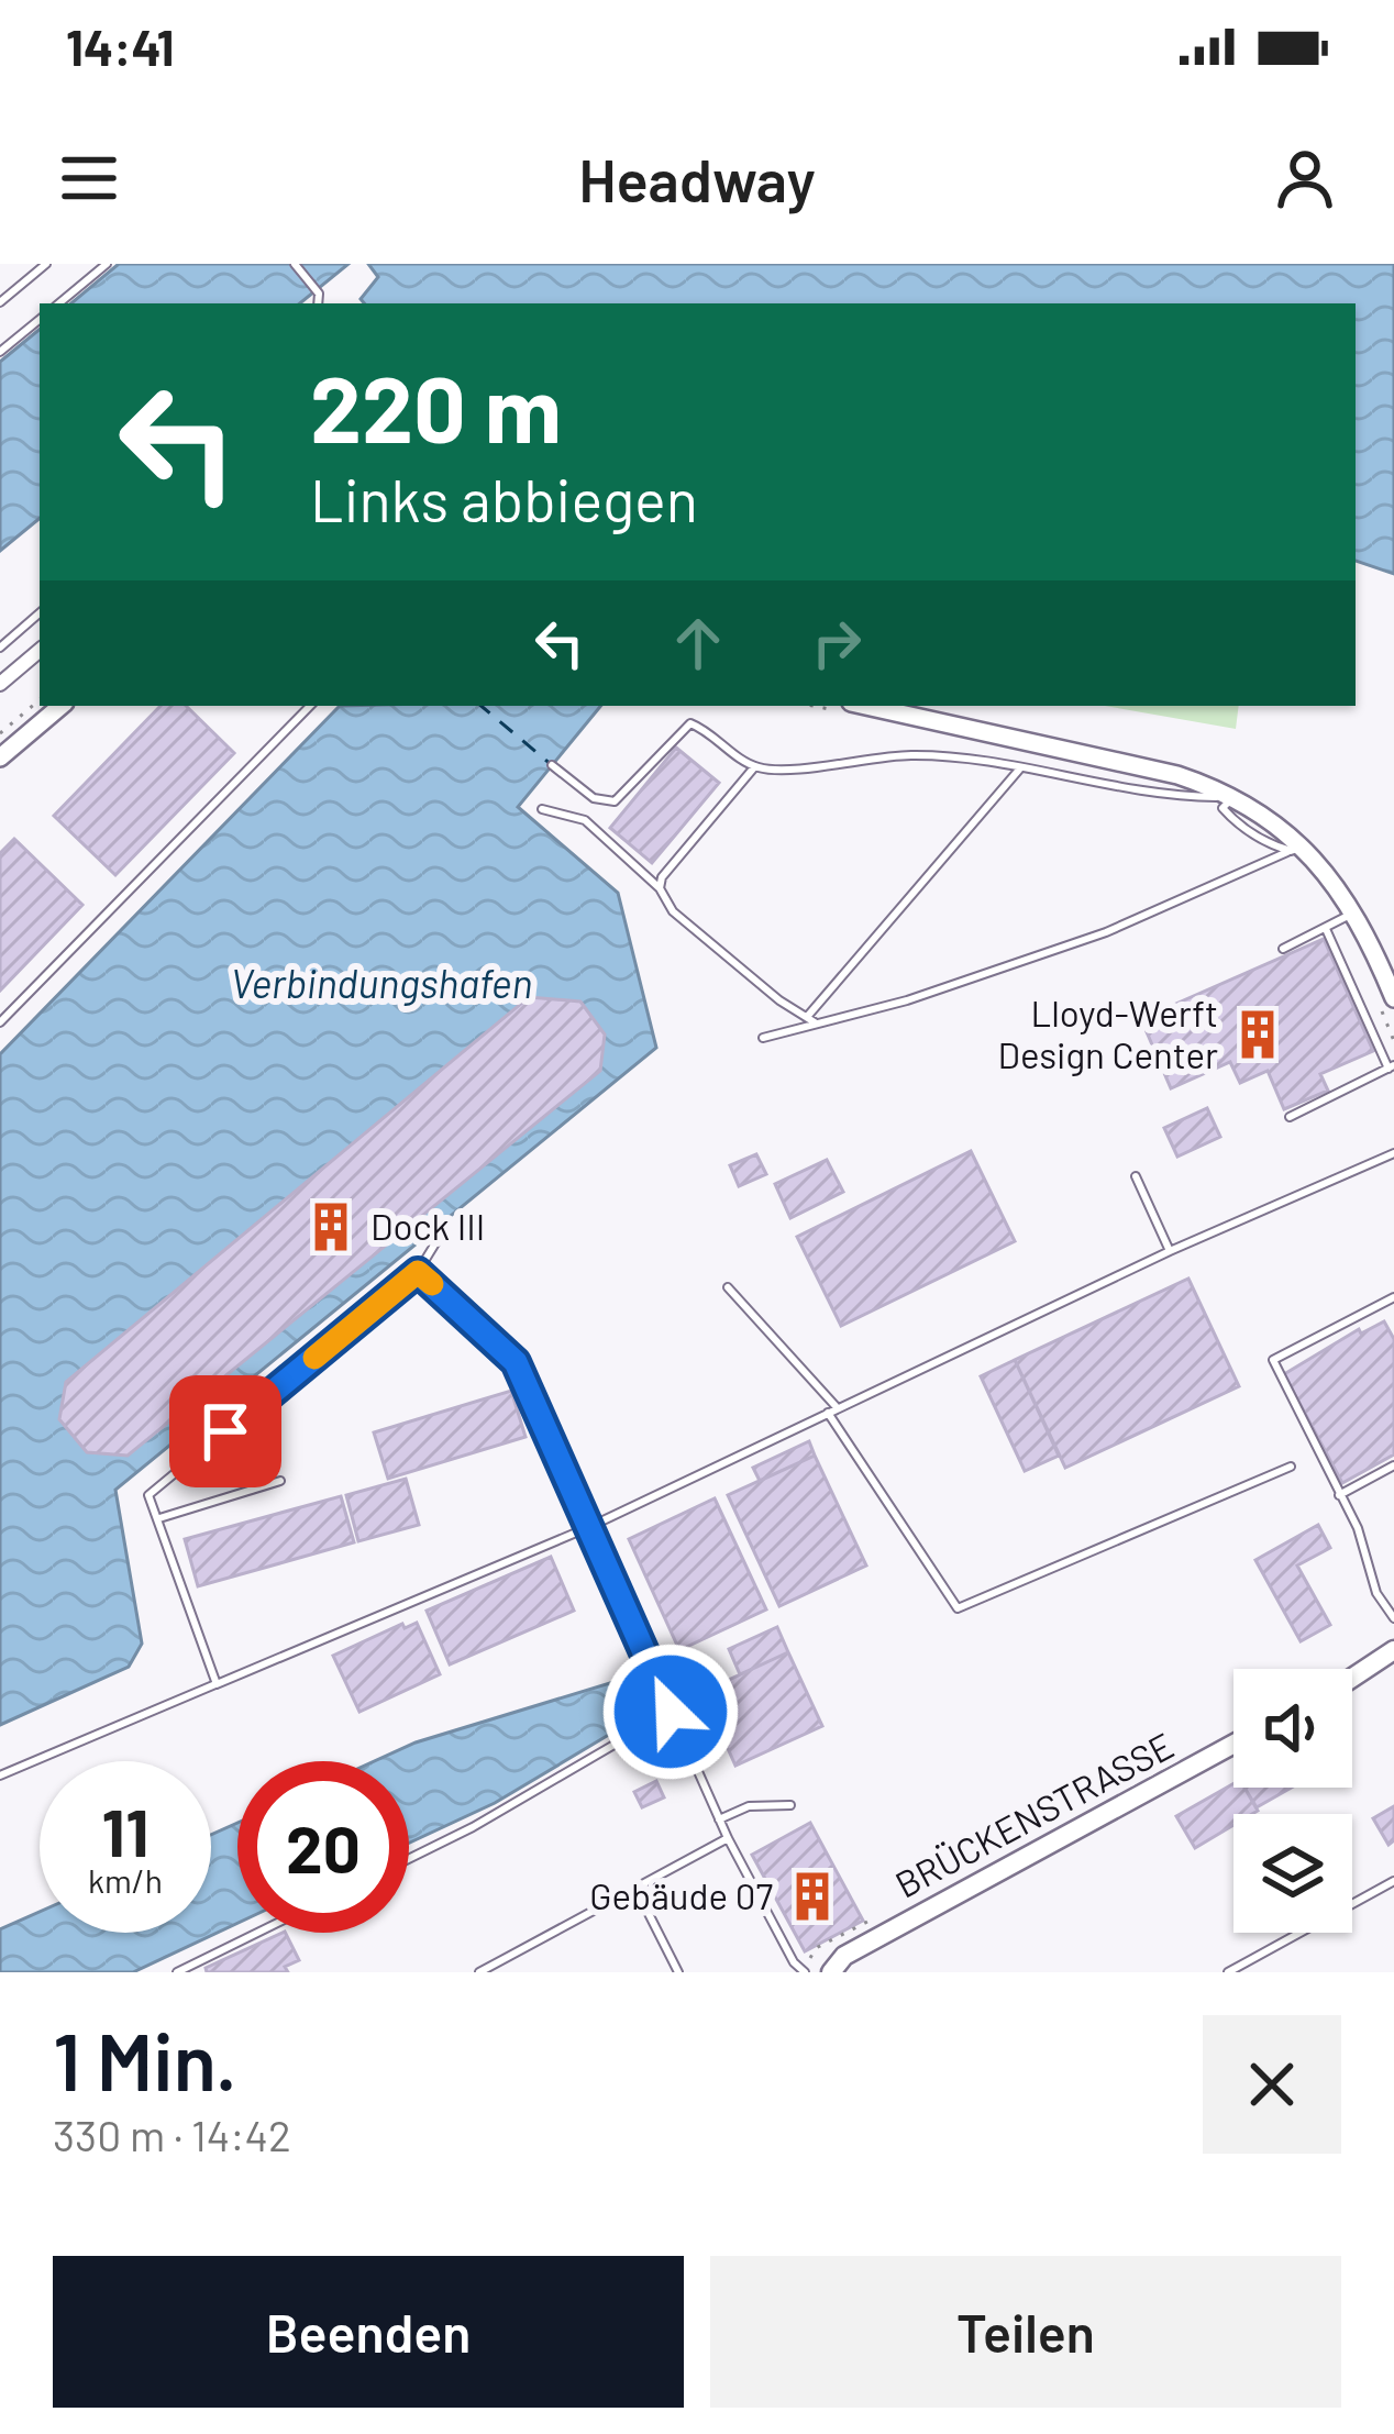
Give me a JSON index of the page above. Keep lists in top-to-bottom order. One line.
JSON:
{"streets":{"main road":["BRÜCKENSTRASSE"]},"water":["Verbindungshafen"],"places":{"building":["Lloyd-Werft Design Center","Dock III","Gebäude 07"]},"page":{"status":"14:41","header":"Headway","turn":["220 m","Links abbiegen"],"speed":"11 km/h","limit":"20","heading":["1 Min.","330 m · 14:42"],"buttons":["Beenden","Teilen"]}}
